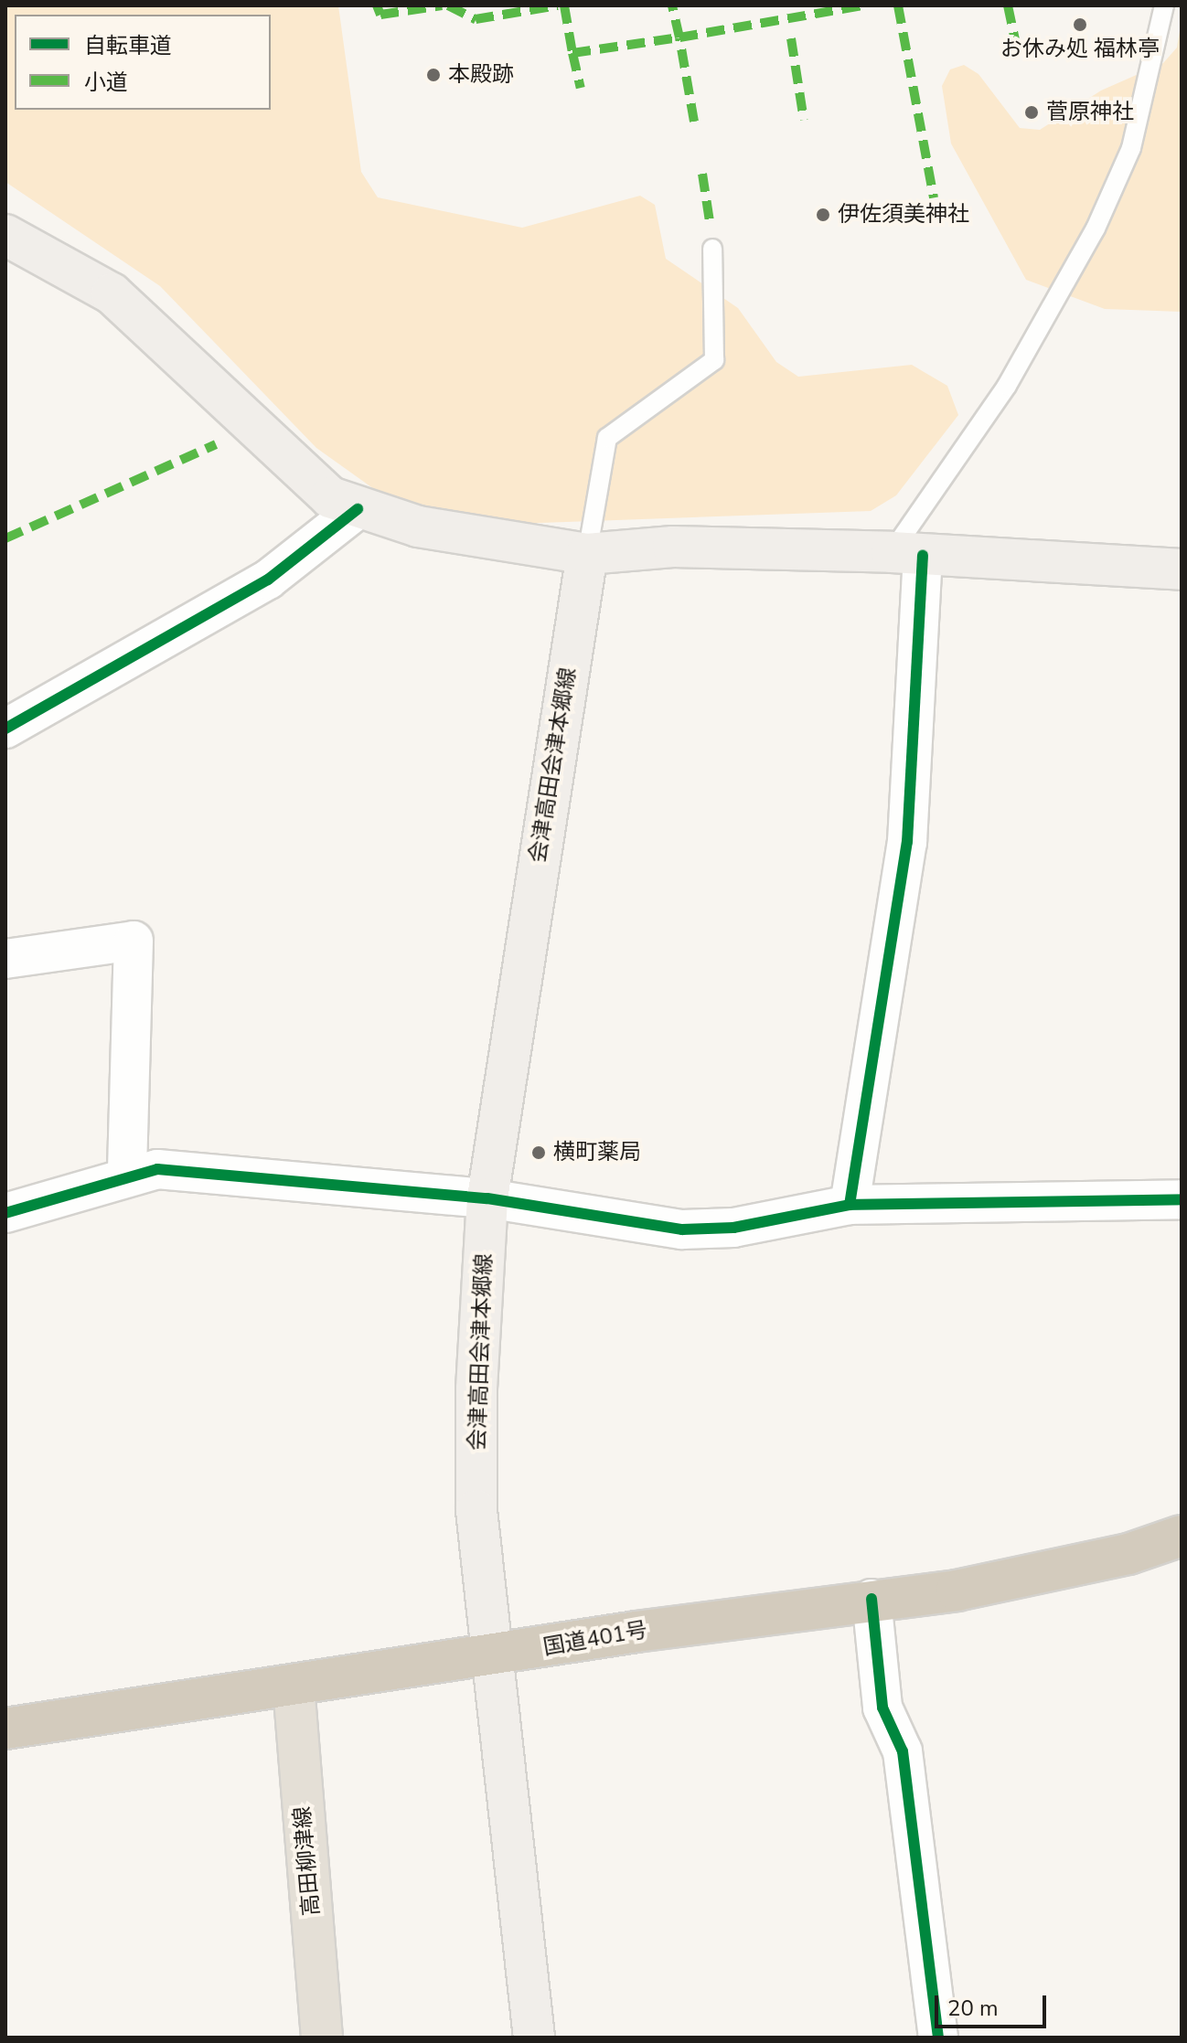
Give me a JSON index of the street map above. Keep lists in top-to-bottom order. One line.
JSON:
{"streets":{"highway":["国道401号"],"main road":["会津高田会津本郷線","高田柳津線"]},"crossings":[["会津高田会津本郷線","国道401号"],["国道401号","高田柳津線"]],"places":["お休み処 福林亭","本殿跡","菅原神社","伊佐須美神社","横町薬局"],"legend":["自転車道","小道"],"scale_bar":"20 m"}
